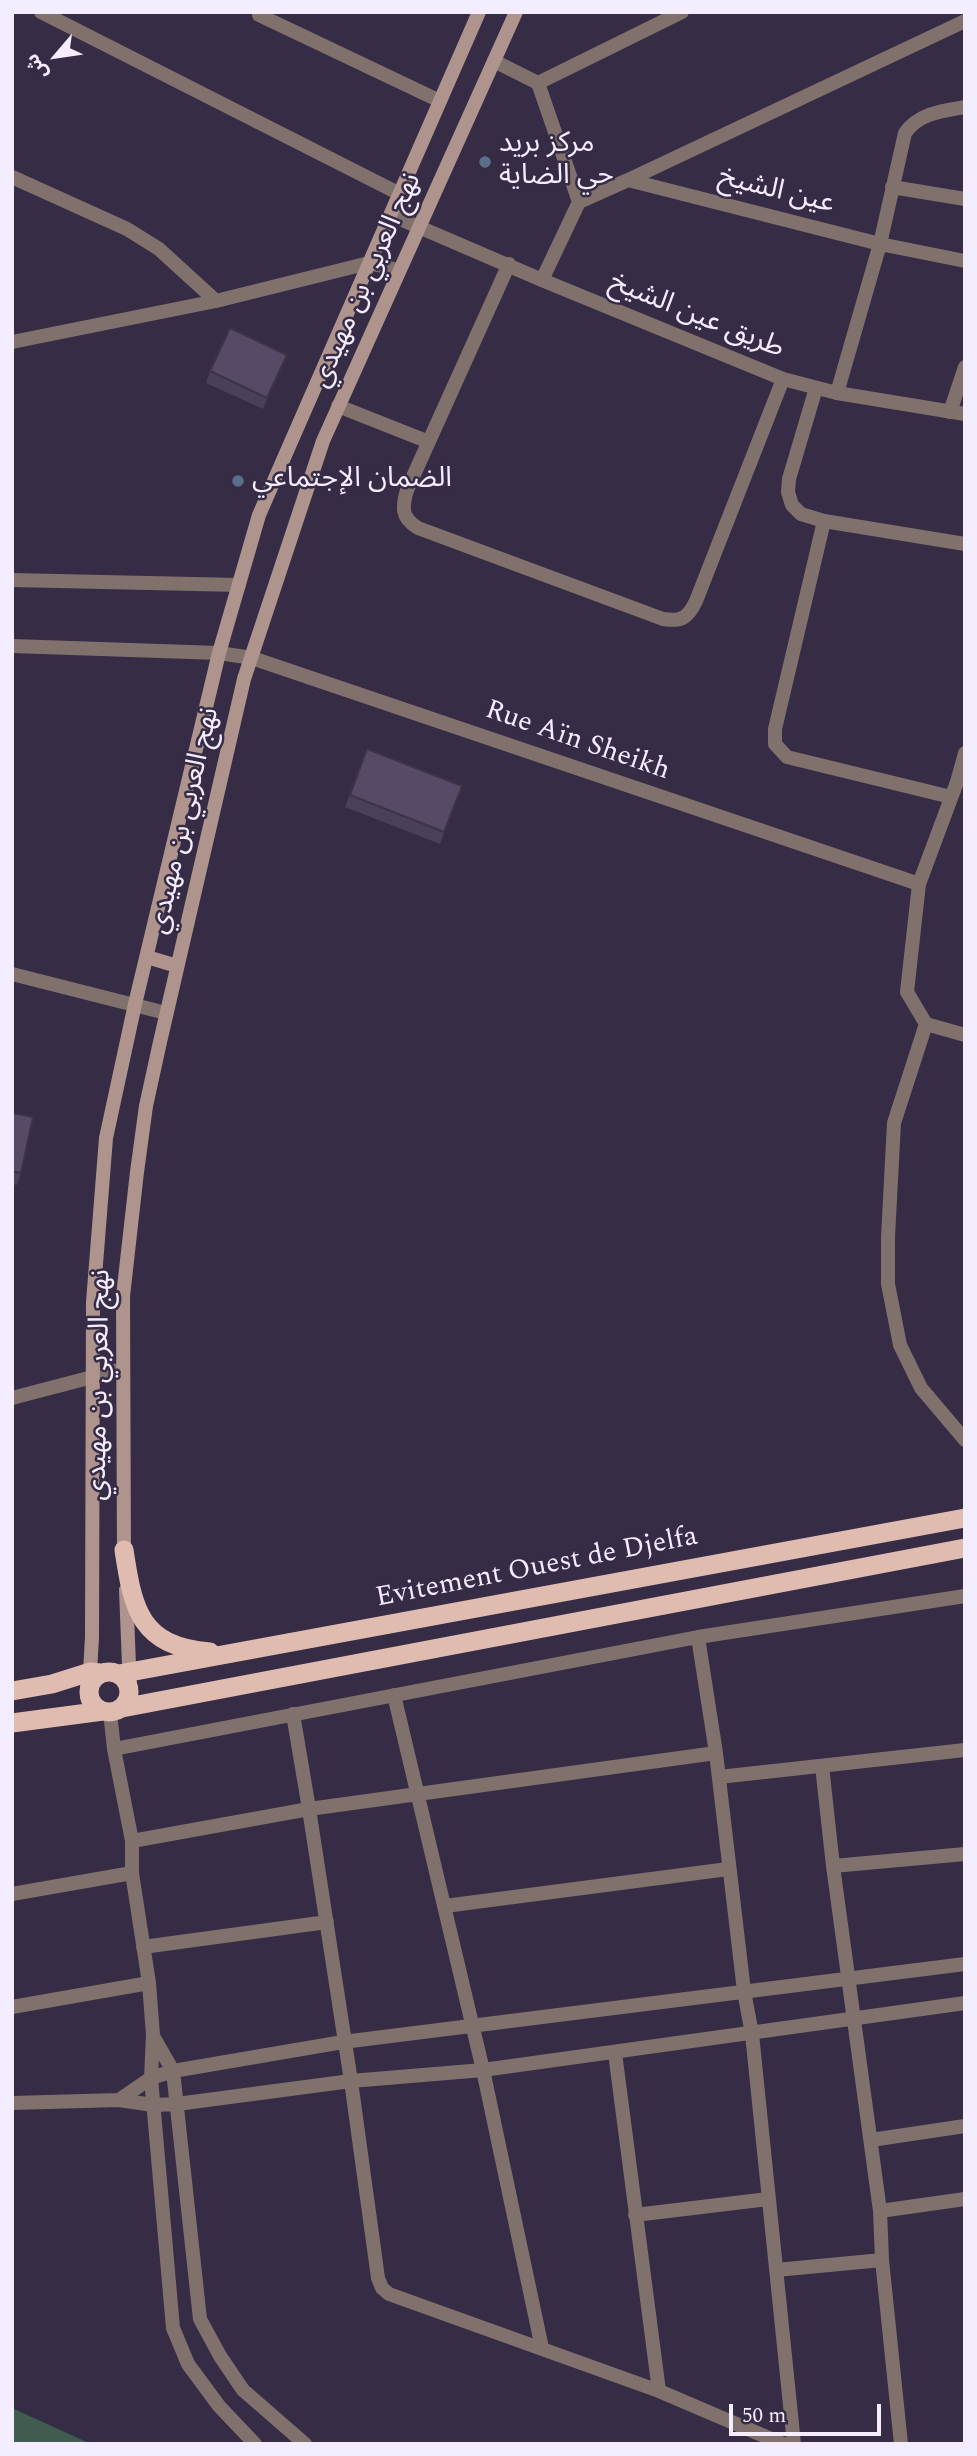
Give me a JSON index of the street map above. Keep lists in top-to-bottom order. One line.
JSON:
{"streets":{"highway":["Evitement Ouest de Djelfa"],"main road":["نهج العربي بن مهيدي"],"street":["عين الشيخ","طريق عين الشيخ","Rue Aïn Sheikh"]},"crossings":[["نهج العربي بن مهيدي","طريق عين الشيخ"],["نهج العربي بن مهيدي","Rue Aïn Sheikh"],["نهج العربي بن مهيدي","Evitement Ouest de Djelfa"]],"places":["مركز بريد حي الضاية","الضمان الإجتماعي"],"scale_bar":"50 m","north":"bottom left"}
